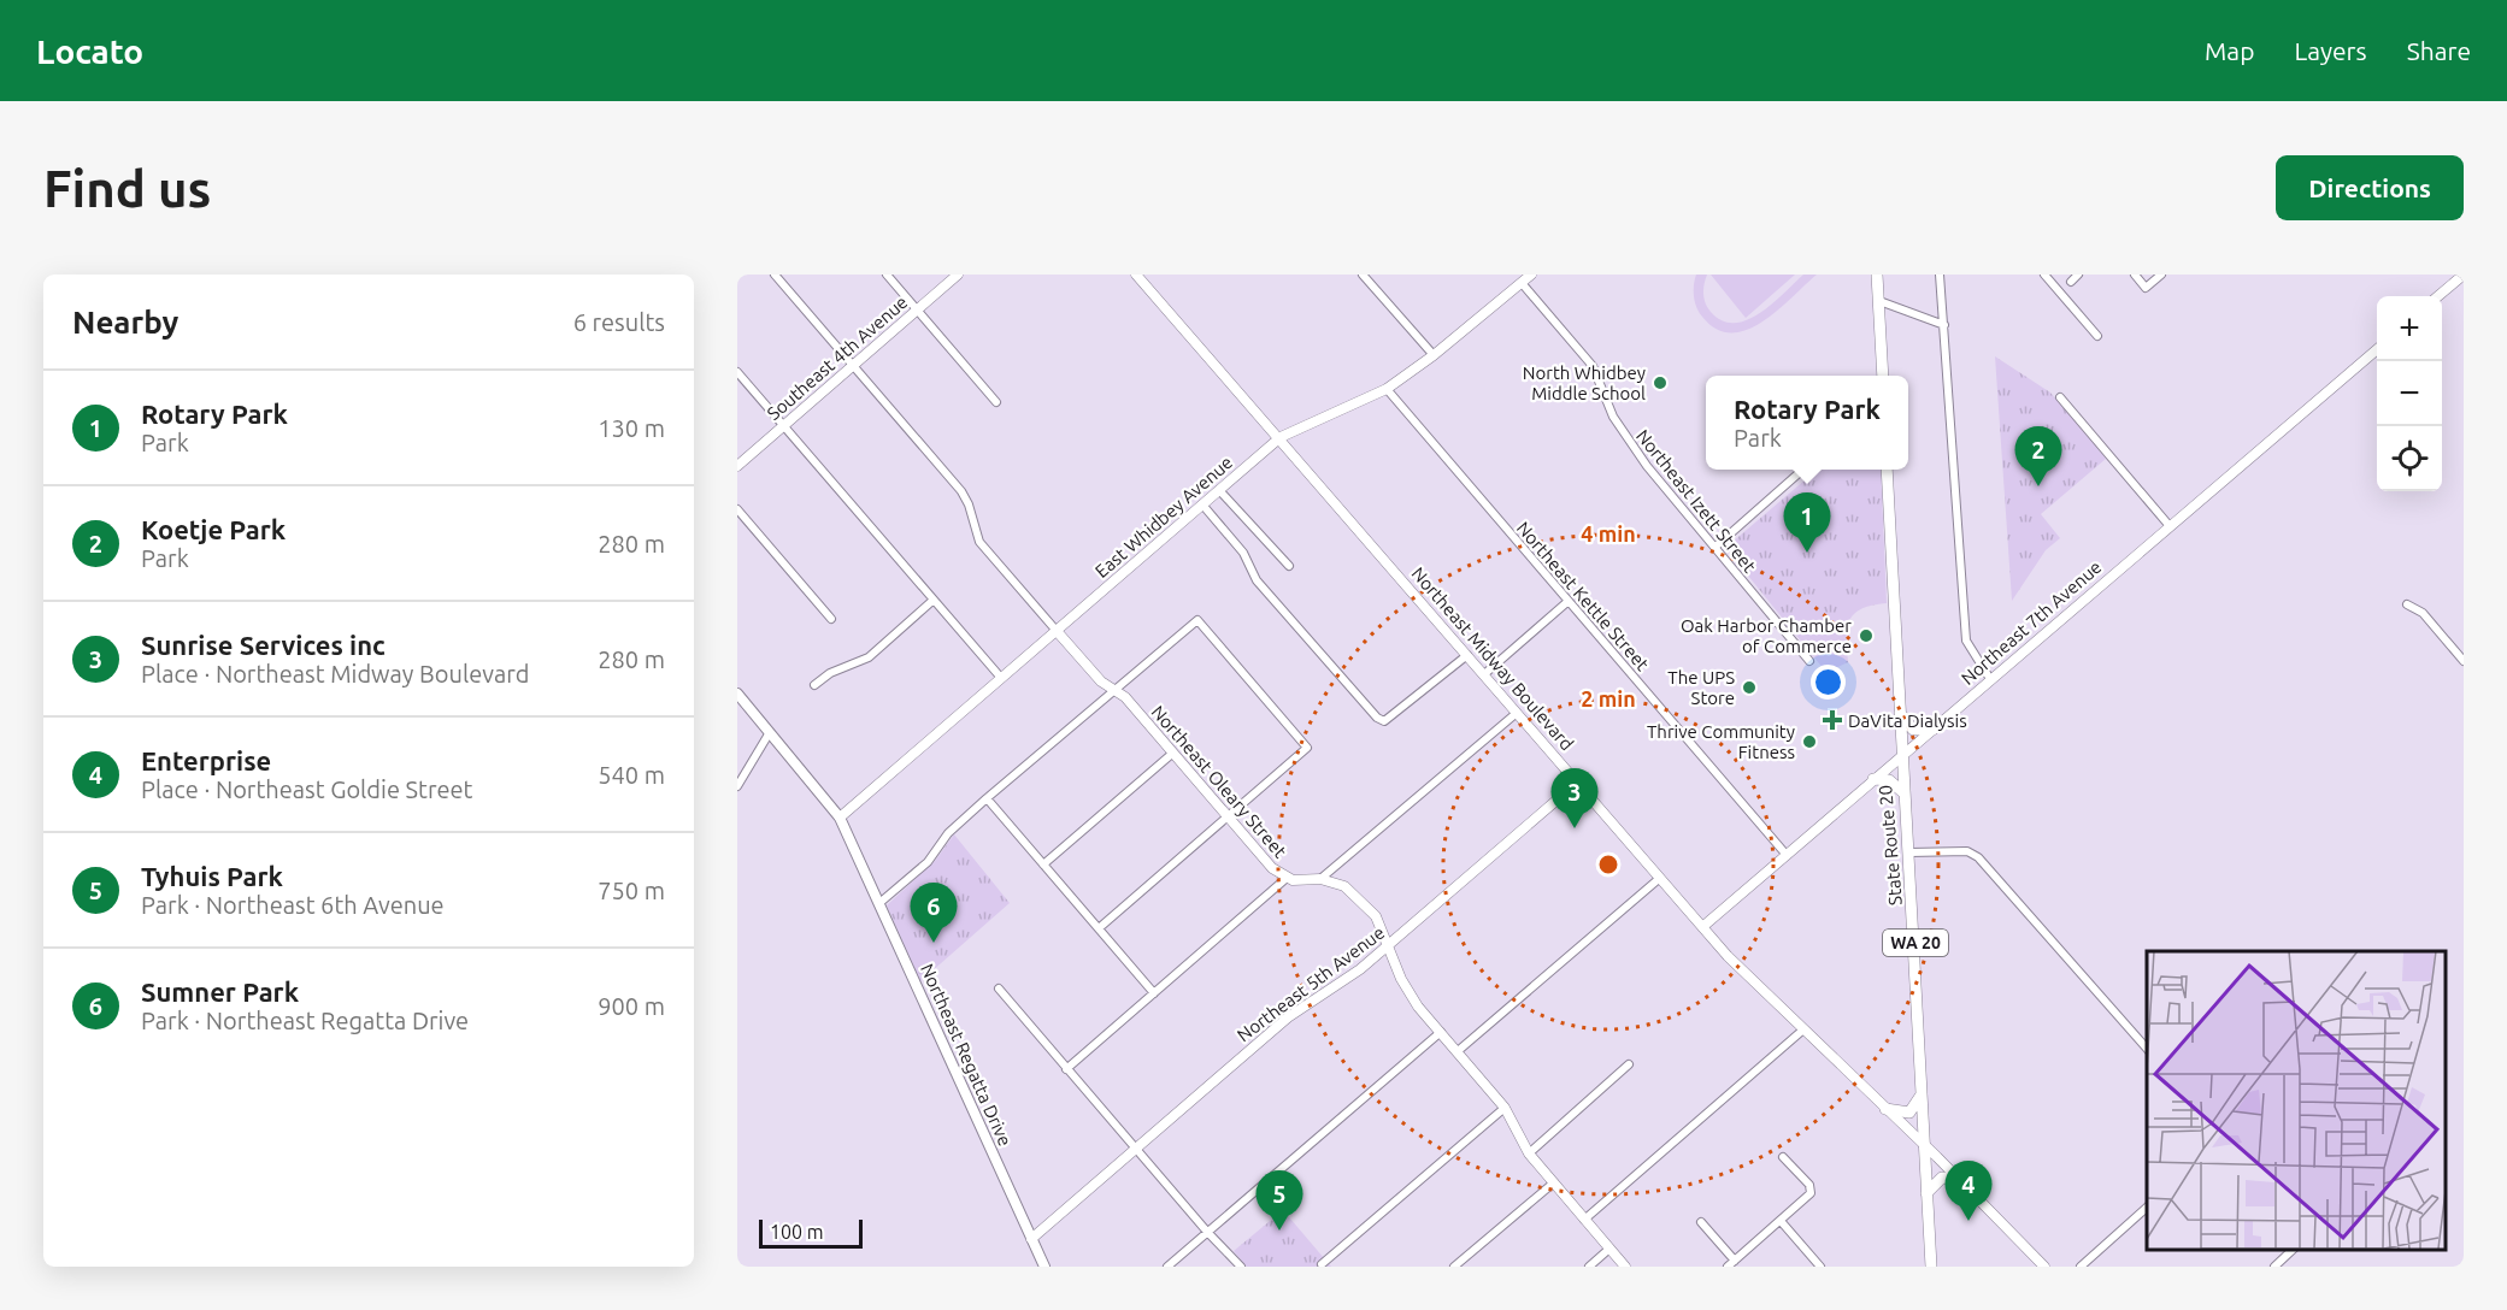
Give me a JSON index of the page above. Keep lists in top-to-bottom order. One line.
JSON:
{"streets":{"main road":["State Route 20","WA 20","Northeast Regatta Drive"],"street":["Southeast 4th Avenue","Northeast Izett Street","East Whidbey Avenue","Northeast Kettle Street","Northeast 7th Avenue","Northeast Midway Boulevard","Northeast Oleary Street","Northeast 5th Avenue"]},"crossings":[["Northeast Izett Street","East Whidbey Avenue"],["East Whidbey Avenue","Northeast Kettle Street"],["East Whidbey Avenue","Northeast Midway Boulevard"],["East Whidbey Avenue","Northeast Oleary Street"],["East Whidbey Avenue","Northeast Regatta Drive"],["Northeast Kettle Street","Northeast 7th Avenue"],["Northeast 7th Avenue","Northeast Midway Boulevard"],["Northeast 7th Avenue","State Route 20"],["Northeast Midway Boulevard","State Route 20"],["Northeast Midway Boulevard","Northeast 5th Avenue"],["Northeast Oleary Street","Northeast 5th Avenue"],["Northeast 5th Avenue","Northeast Regatta Drive"]],"places":{"other":["North Whidbey Middle School","Oak Harbor Chamber of Commerce","The UPS Store","Thrive Community Fitness"],"health":["DaVita Dialysis"]},"scale_bar":"100 m","page":{"header":"Locato","nav":["Map","Layers","Share"],"buttons":"Directions","title":"Find us","heading":["Nearby","6 results"],"map_buttons":["+","−"],"list":[{"mark":"1","name":"Rotary Park","note":"Park","value":"130 m"},{"mark":"2","name":"Koetje Park","note":"Park","value":"280 m"},{"mark":"3","name":"Sunrise Services inc","note":"Place · Northeast Midway Boulevard","value":"280 m"},{"mark":"4","name":"Enterprise","note":"Place · Northeast Goldie Street","value":"540 m"},{"mark":"5","name":"Tyhuis Park","note":"Park · Northeast 6th Avenue","value":"750 m"},{"mark":"6","name":"Sumner Park","note":"Park · Northeast Regatta Drive","value":"900 m"}],"popup":["Rotary Park","Park"],"pins":["2","1","3","6","4","5"],"scale":"100 m"},"rings":["4 min","2 min"]}
